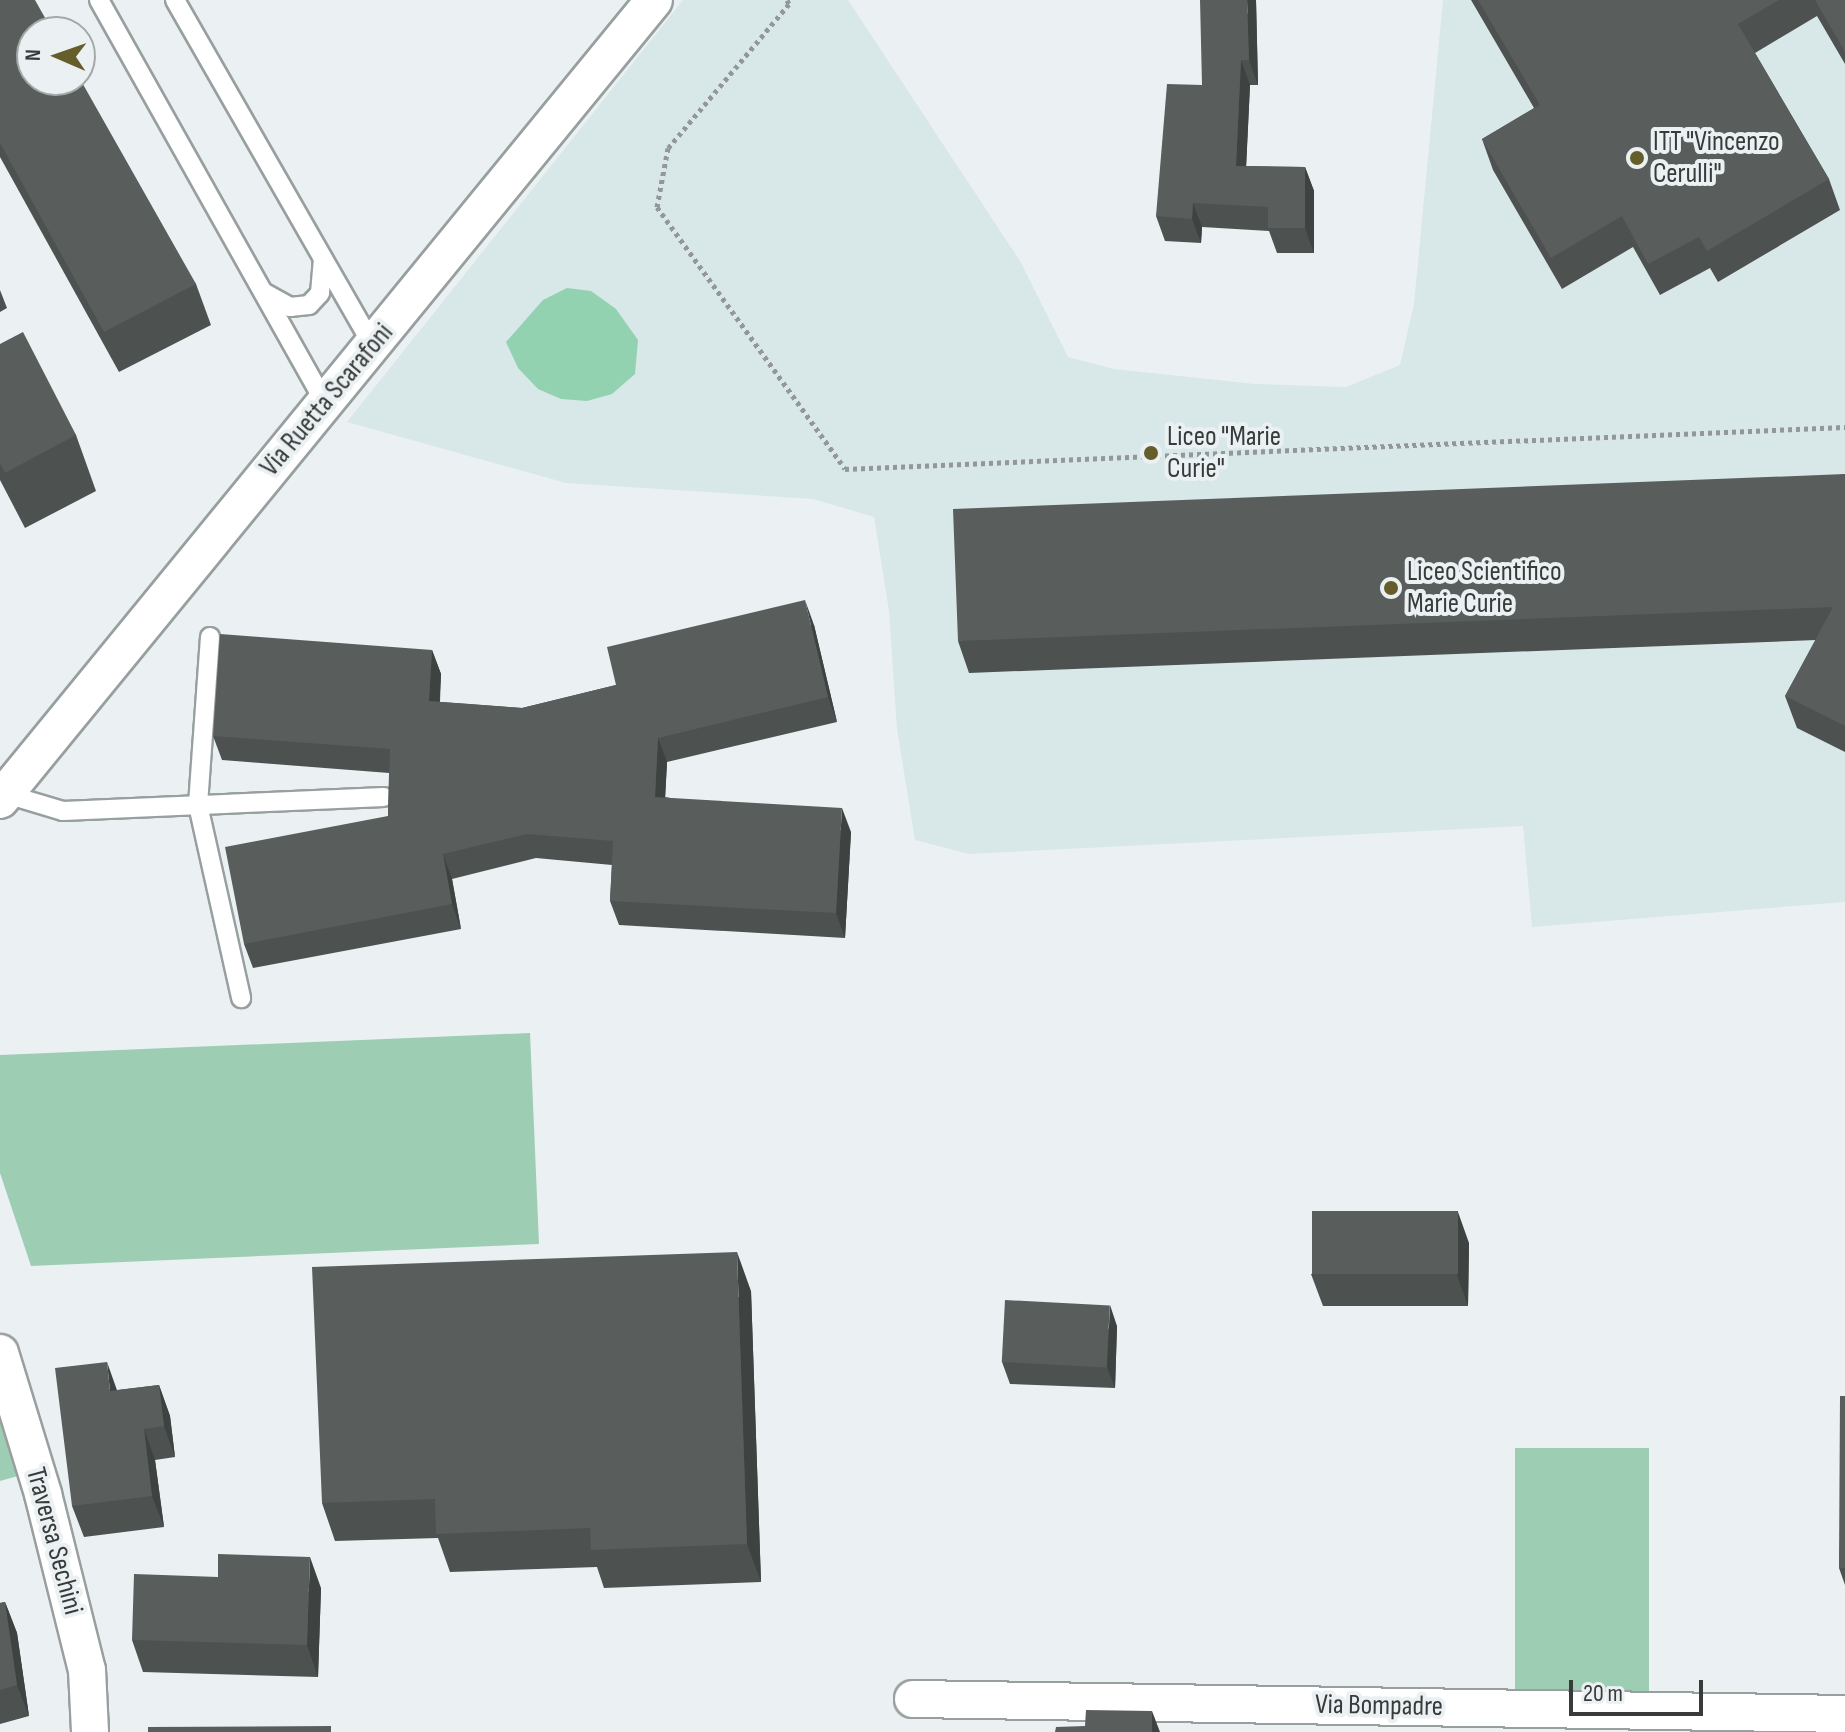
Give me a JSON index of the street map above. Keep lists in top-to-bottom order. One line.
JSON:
{"streets":{"street":["Via Ruetta Scarafoni","Traversa Sechini","Via Bompadre"]},"places":["ITT \"Vincenzo Cerulli\"","Liceo \"Marie Curie\"","Liceo Scientifico Marie Curie"],"scale_bar":"20 m","north":"left"}
